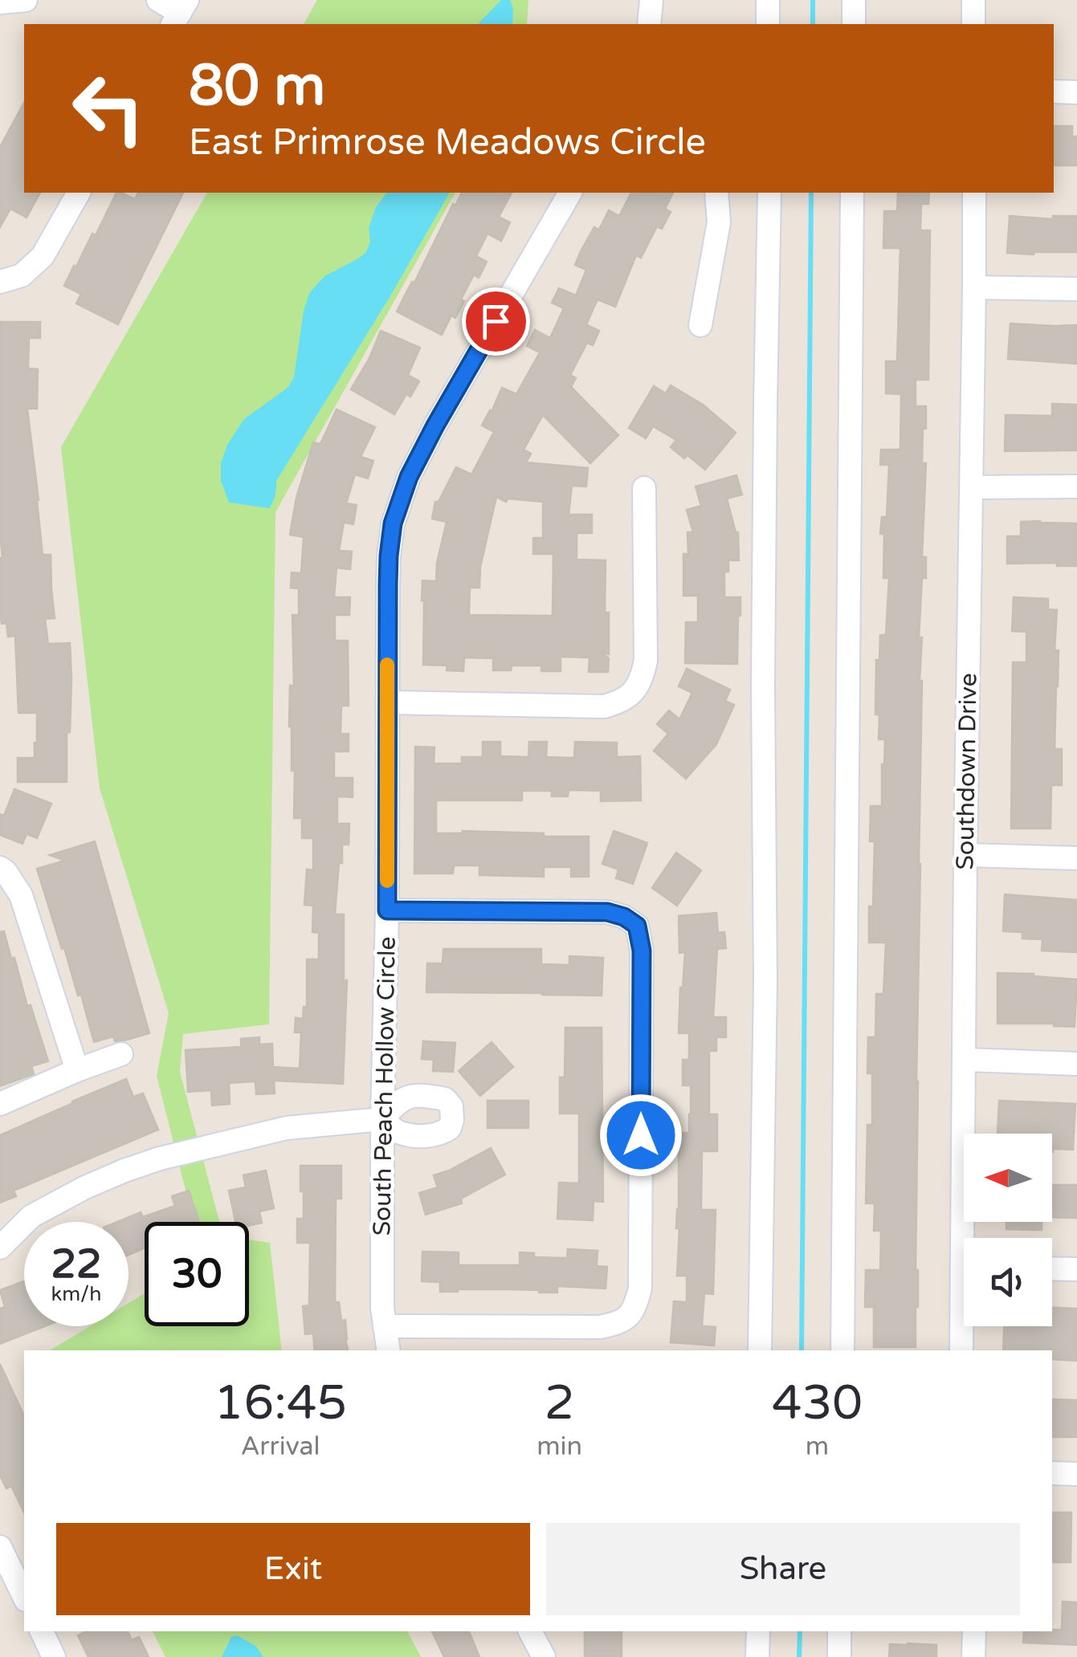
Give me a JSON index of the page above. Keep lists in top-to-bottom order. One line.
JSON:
{"streets":{"street":["Southdown Drive","South Peach Hollow Circle"]},"north":"left","page":{"turn":["80 m","East Primrose Meadows Circle"],"speed":"22 km/h","limit":"30","eta":["16:45","Arrival","2","min","430","m"],"buttons":["Exit","Share"]}}
